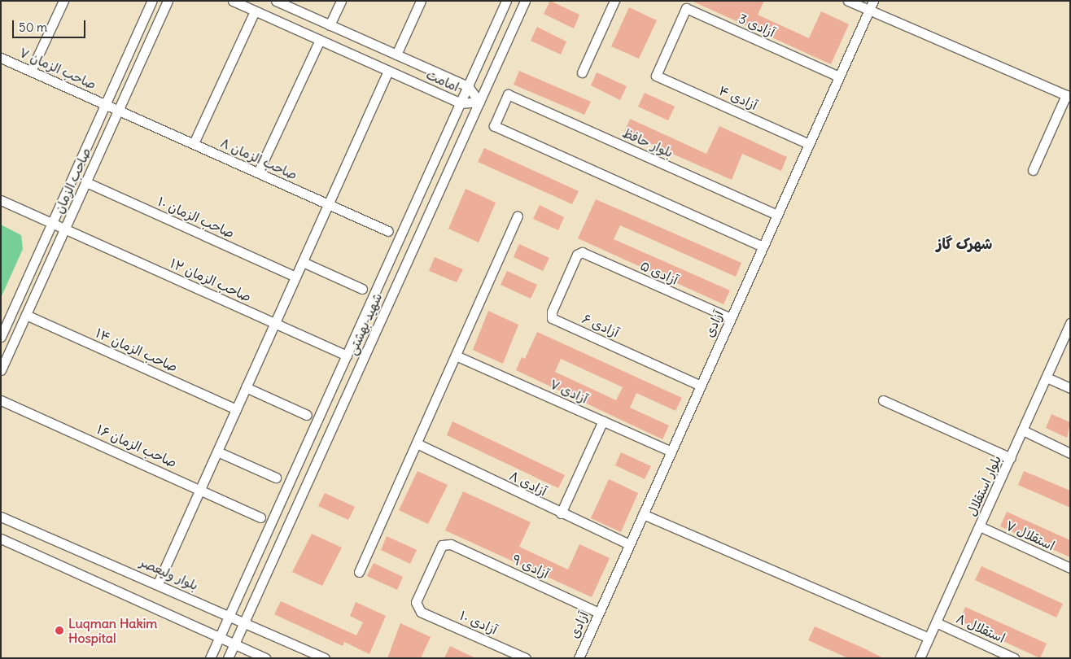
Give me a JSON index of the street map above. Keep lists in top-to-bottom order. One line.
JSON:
{"streets":{"street":["آزادی 3","صاحب الزمان ۷","امامت","آزادی ۴","بلوار حافظ","صاحب الزمان ۸","صاحب الزمان","صاحب الزمان ۱۰","آزادی ۵","صاحب الزمان ۱۲","شهید بهشتی","آزادی","آزادی ۶","صاحب الزمان ۱۴","آزادی ۷","صاحب الزمان ۱۶","آزادی ۸","بلوار استقلال","استقلال ۷","آزادی ۹","بلوار ولیعصر","آزادی ۱۰","استقلال ۸"]},"crossings":[["آزادی 3","آزادی ۴"],["آزادی 3","آزادی"],["صاحب الزمان ۷","صاحب الزمان ۸"],["صاحب الزمان ۷","صاحب الزمان"],["امامت","شهید بهشتی"],["آزادی ۴","آزادی"],["بلوار حافظ","آزادی"],["صاحب الزمان ۸","صاحب الزمان"],["صاحب الزمان","صاحب الزمان ۱۰"],["صاحب الزمان","صاحب الزمان ۱۲"],["صاحب الزمان","صاحب الزمان ۱۴"],["آزادی ۵","آزادی"],["آزادی ۵","آزادی ۶"],["صاحب الزمان ۱۲","شهید بهشتی"],["شهید بهشتی","بلوار ولیعصر"],["آزادی","آزادی ۶"],["آزادی","آزادی ۷"],["آزادی","آزادی ۸"],["آزادی","آزادی ۹"],["بلوار استقلال","استقلال ۷"],["بلوار استقلال","استقلال ۸"],["آزادی ۹","آزادی ۱۰"]],"districts":["شهرک گاز"],"places":["Luqman Hakim Hospital"],"scale_bar":"50 m"}
